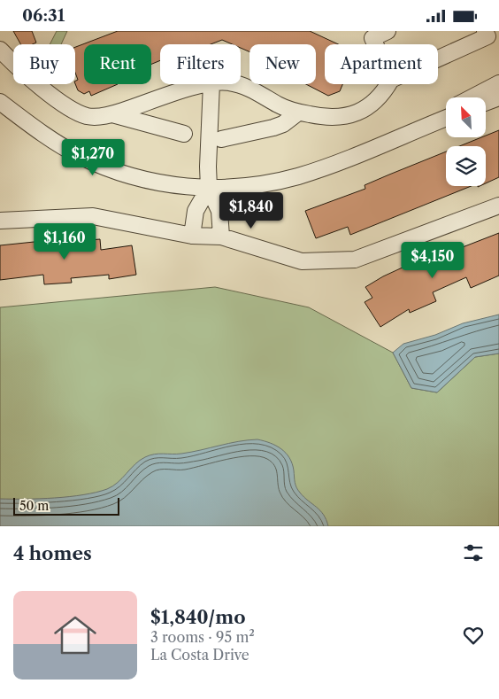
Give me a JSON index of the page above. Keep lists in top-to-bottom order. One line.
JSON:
{"scale_bar":"50 m","north":"top left","page":{"status":"06:31","chip":["Buy","Rent","Filters","New","Apartment"],"price":["$1,270","$1,840","$1,160","$4,150"],"scale":"50 m","heading":"4 homes","list":[{"name":"$1,840/mo","note":"3 rooms · 95 m² · La Costa Drive"}]}}
